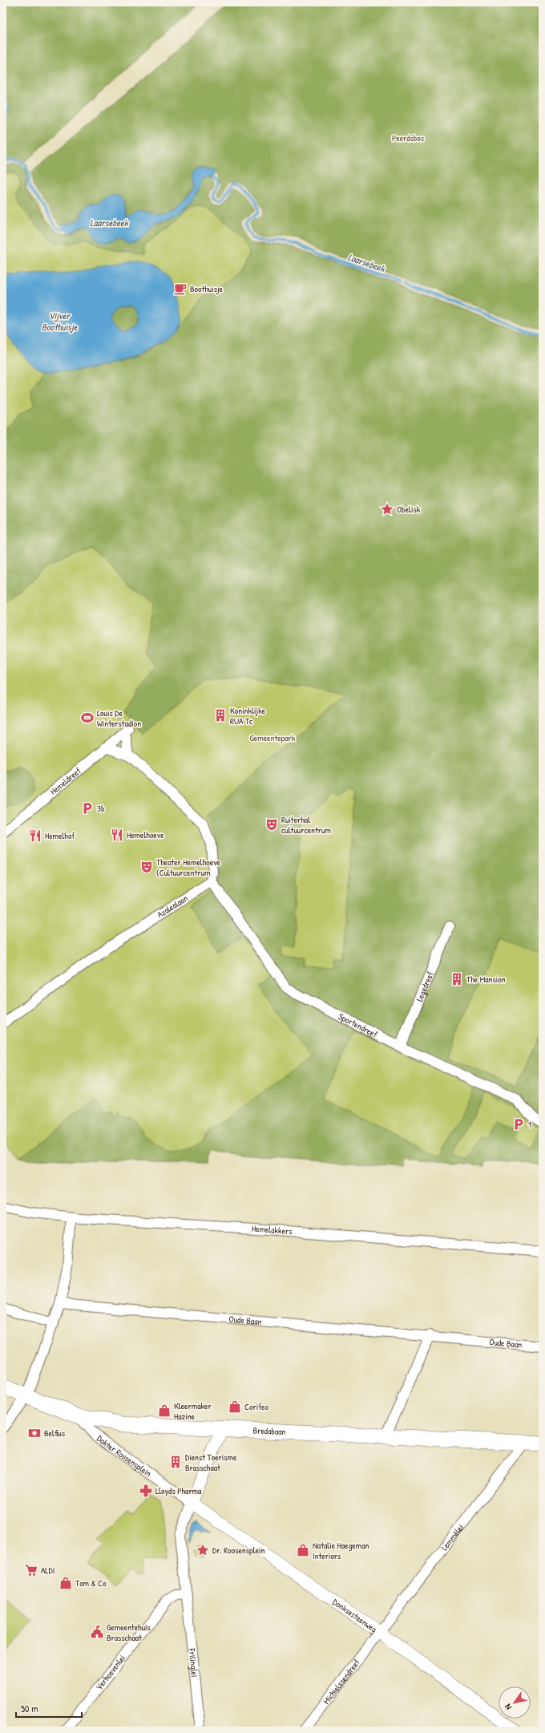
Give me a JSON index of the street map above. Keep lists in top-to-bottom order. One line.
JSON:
{"streets":{"main road":["Bredabaan"],"street":["Hemeldreef","Azalealaan","Legedreef","Sportendreef","Hemelakkers","Oude Baan","Dokter Roosensplein","Lemmélei","Donksesteenweg","Frilinglei","Verhoevenlei","Michielssendreef"]},"crossings":[["Azalealaan","Sportendreef"],["Legedreef","Sportendreef"],["Bredabaan","Dokter Roosensplein"],["Bredabaan","Lemmélei"],["Dokter Roosensplein","Donksesteenweg"],["Lemmélei","Donksesteenweg"],["Lemmélei","Michielssendreef"],["Donksesteenweg","Michielssendreef"],["Frilinglei","Verhoevenlei"]],"water":["Laarsebeek","Vijver Boothuisje"],"parks":["Peerdsbos","Gemeentepark"],"places":{"cafe":["Boothuisje"],"place":["Obelisk","Dr. Roosensplein"],"building":["Koninklijke RUA Tc","The Mansion","Dienst Toerisme Brasschaat"],"sports":["Louis De Winterstadion"],"parking":["3b","1"],"theatre":["Ruiterhal cultuurcentrum","Theater Hemelhoeve (Cultuurcentrum"],"restaurant":["Hemelhoeve","Hemelhof"],"shop":["Corifeo","Kleermaker Hazine","Natalie Haegeman Interiors","Tom & Co"],"bank":["Belfius"],"pharmacy":["Lloyds Pharma"],"supermarket":["ALDI"],"public building":["Gemeentehuis Brasschaat"]},"scale_bar":"50 m","north":"bottom left"}
